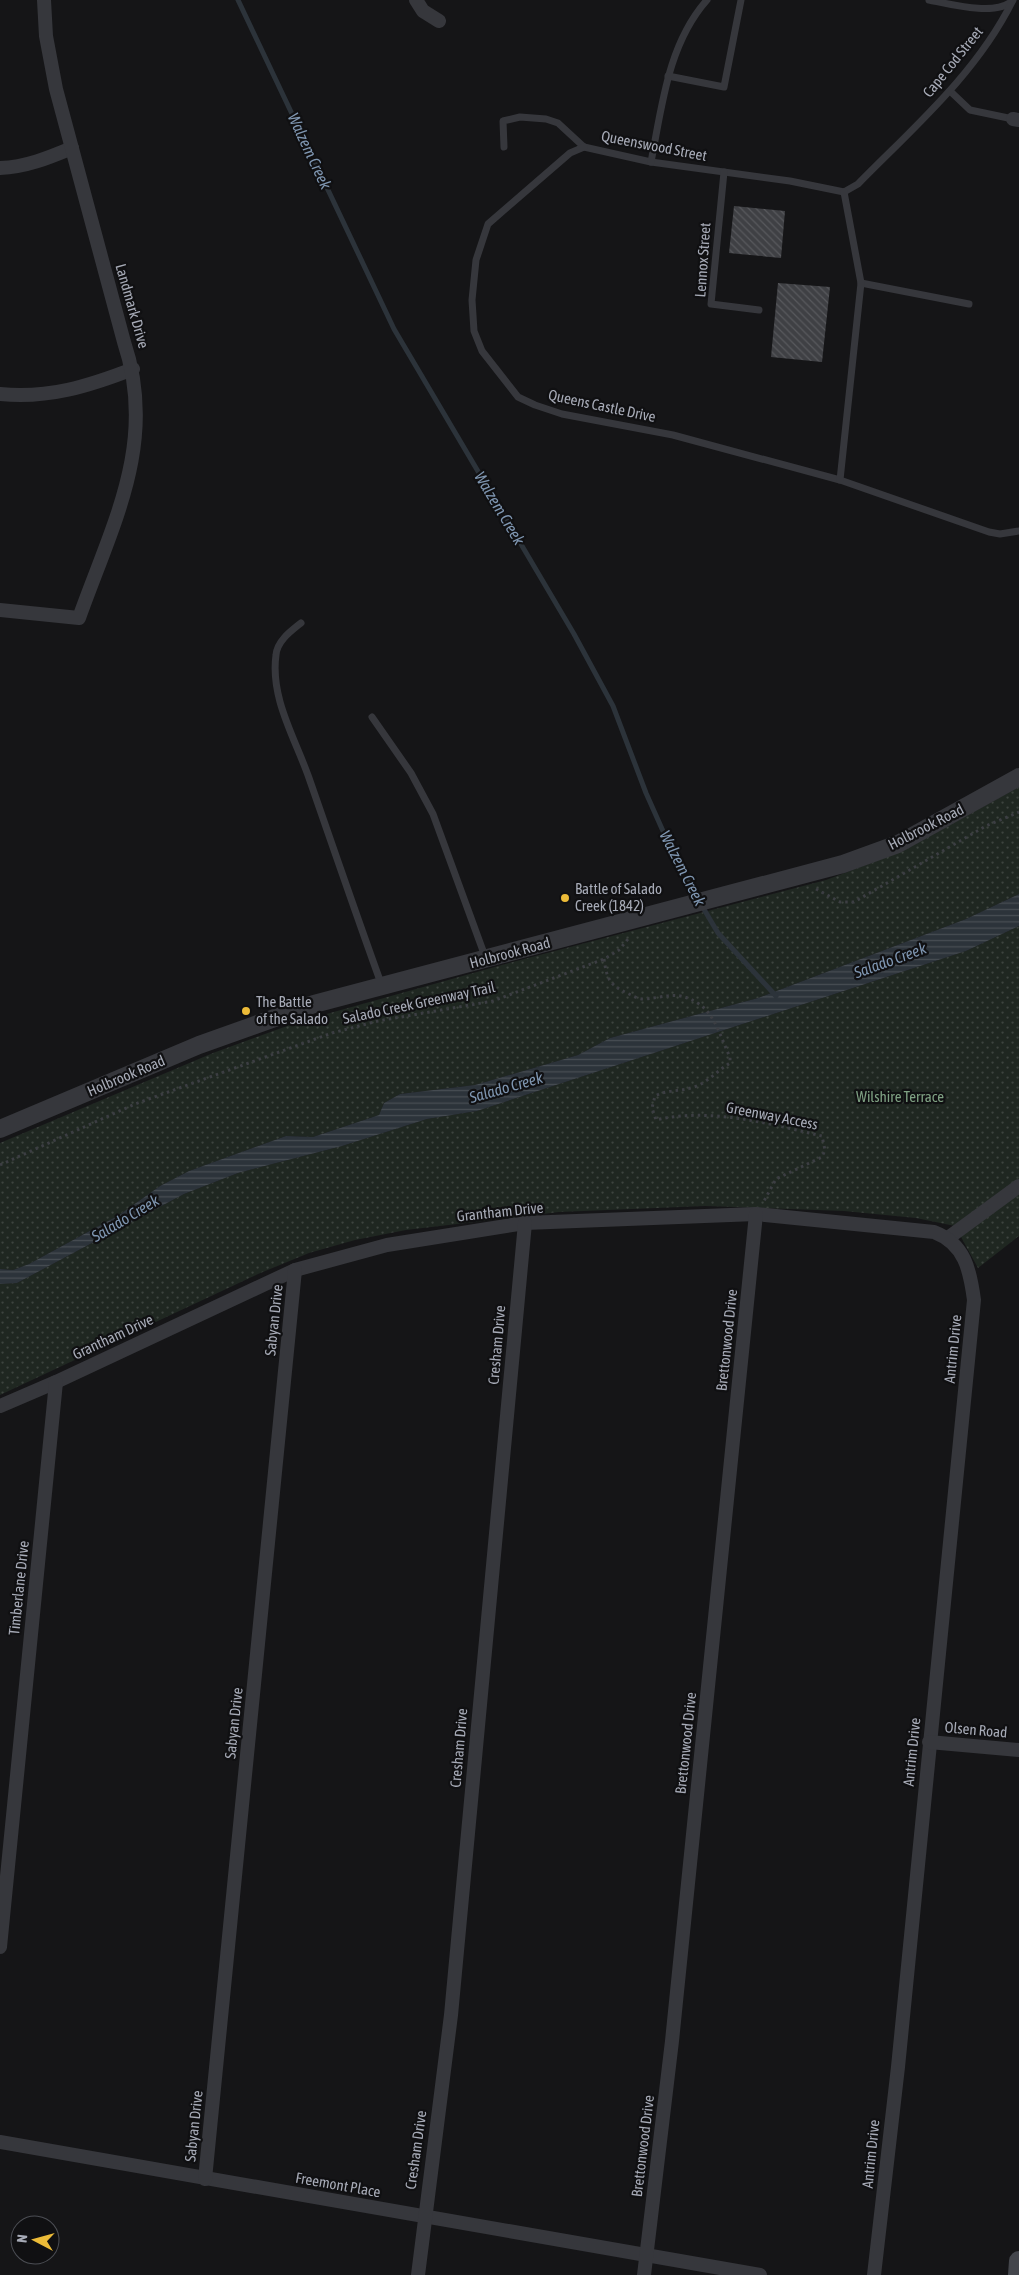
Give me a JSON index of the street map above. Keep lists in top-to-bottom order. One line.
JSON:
{"streets":{"street":["Landmark Drive","Holbrook Road","Grantham Drive","Sabyan Drive","Brettonwood Drive","Cresham Drive","Antrim Drive","Timberlane Drive","Olsen Road","Freemont Place"],"lane":["Cape Cod Street","Queenswood Street","Lennox Street","Queens Castle Drive"],"path":["Salado Creek Greenway Trail","Greenway Access"]},"crossings":[["Cape Cod Street","Queenswood Street"],["Queenswood Street","Lennox Street"],["Queenswood Street","Queens Castle Drive"],["Holbrook Road","Salado Creek Greenway Trail"],["Salado Creek Greenway Trail","Greenway Access"],["Greenway Access","Grantham Drive"],["Greenway Access","Brettonwood Drive"],["Grantham Drive","Sabyan Drive"],["Grantham Drive","Brettonwood Drive"],["Grantham Drive","Cresham Drive"],["Grantham Drive","Antrim Drive"],["Grantham Drive","Timberlane Drive"],["Sabyan Drive","Freemont Place"],["Brettonwood Drive","Freemont Place"],["Cresham Drive","Freemont Place"],["Antrim Drive","Olsen Road"]],"water":["Walzem Creek","Salado Creek"],"parks":["Wilshire Terrace"],"places":["Battle of Salado Creek (1842)","The Battle of the Salado"],"north":"left"}
